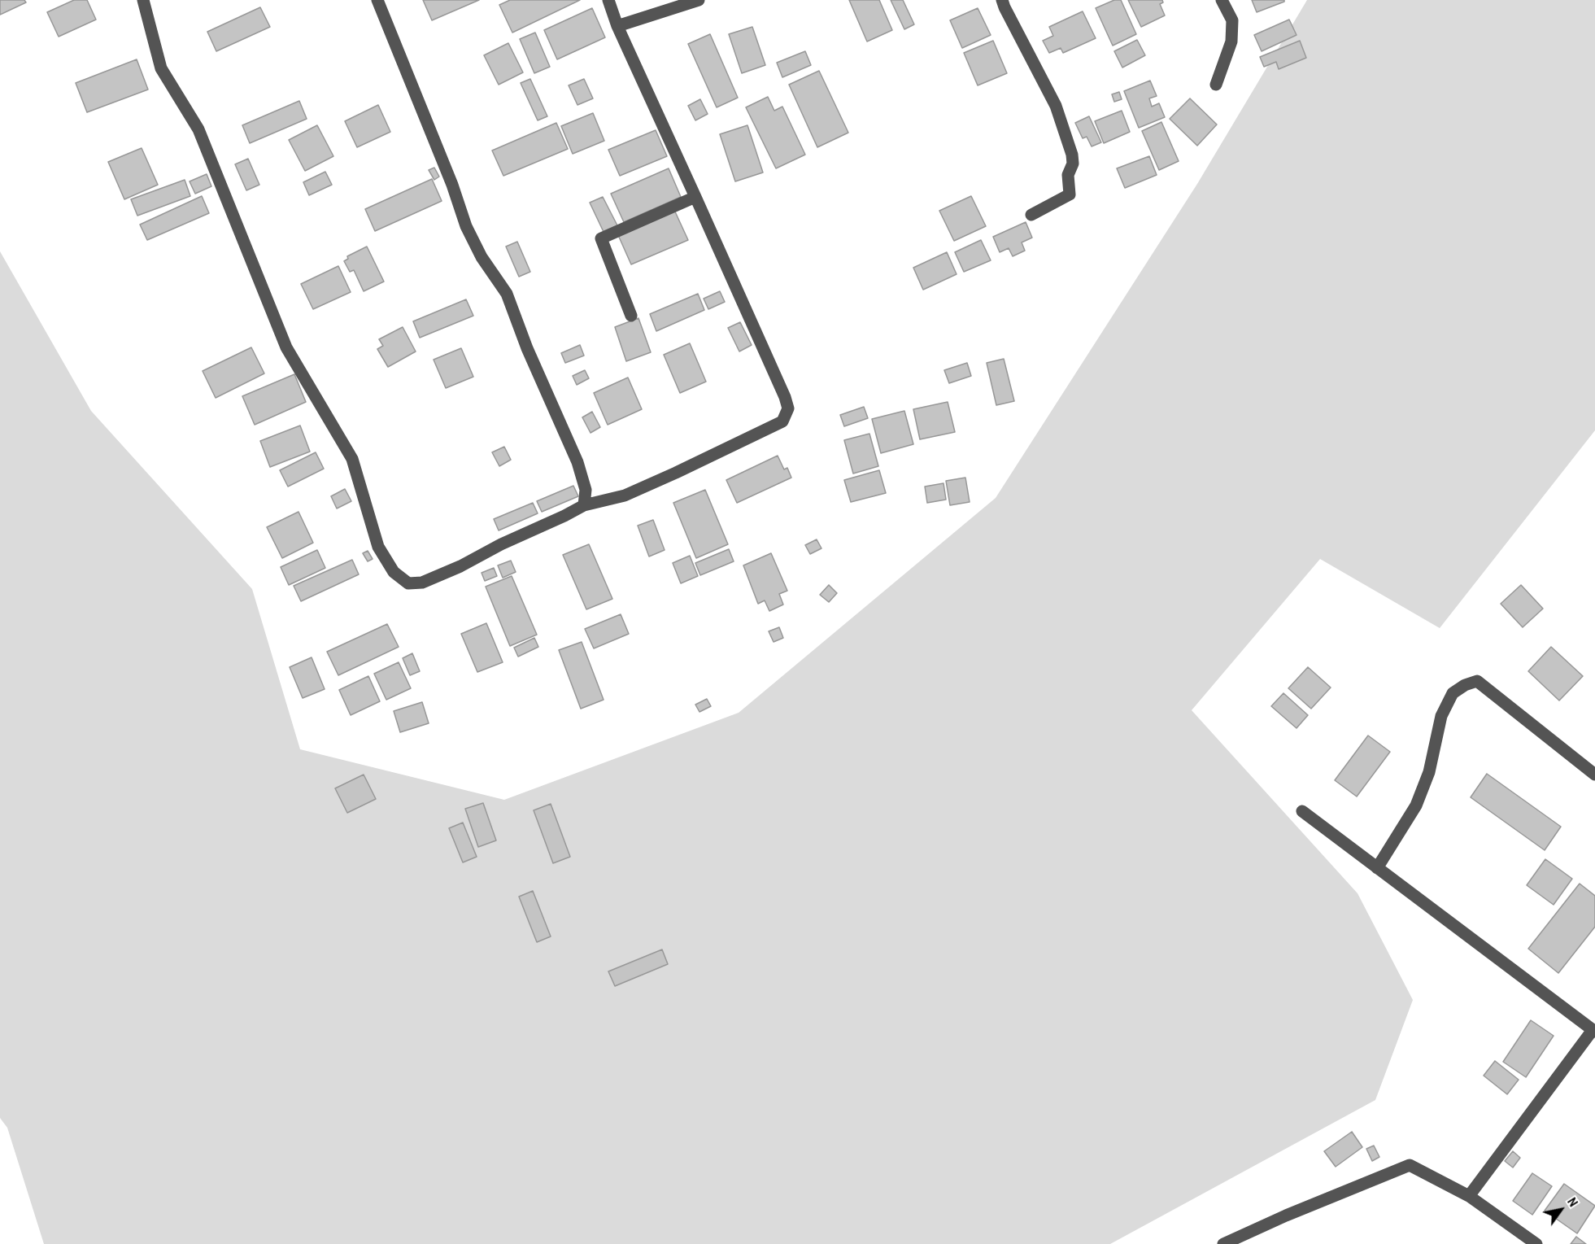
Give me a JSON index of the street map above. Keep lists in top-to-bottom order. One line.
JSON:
{"north":"top right"}
